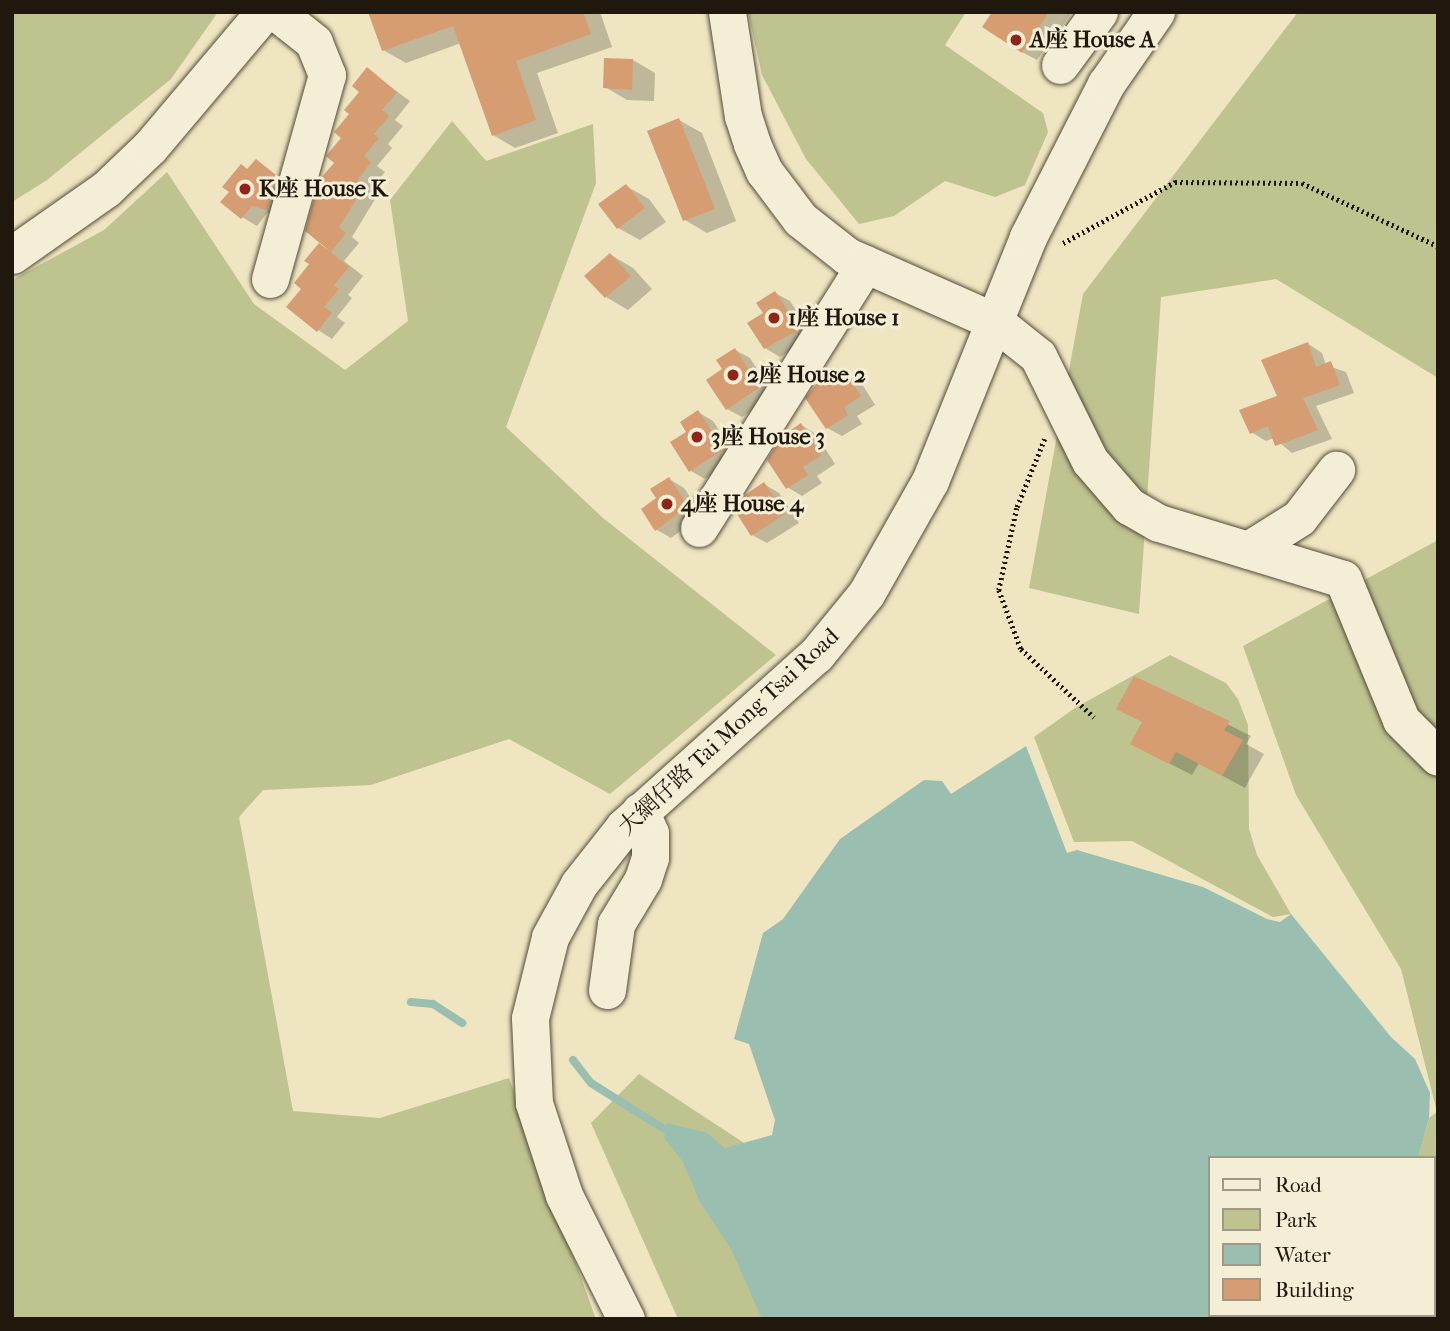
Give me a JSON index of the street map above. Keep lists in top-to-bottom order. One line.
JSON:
{"streets":{"street":["大網仔路 Tai Mong Tsai Road"]},"places":["A座 House A","K座 House K","1座 House 1","2座 House 2","3座 House 3","4座 House 4"],"legend":["Road","Park","Water","Building"]}
